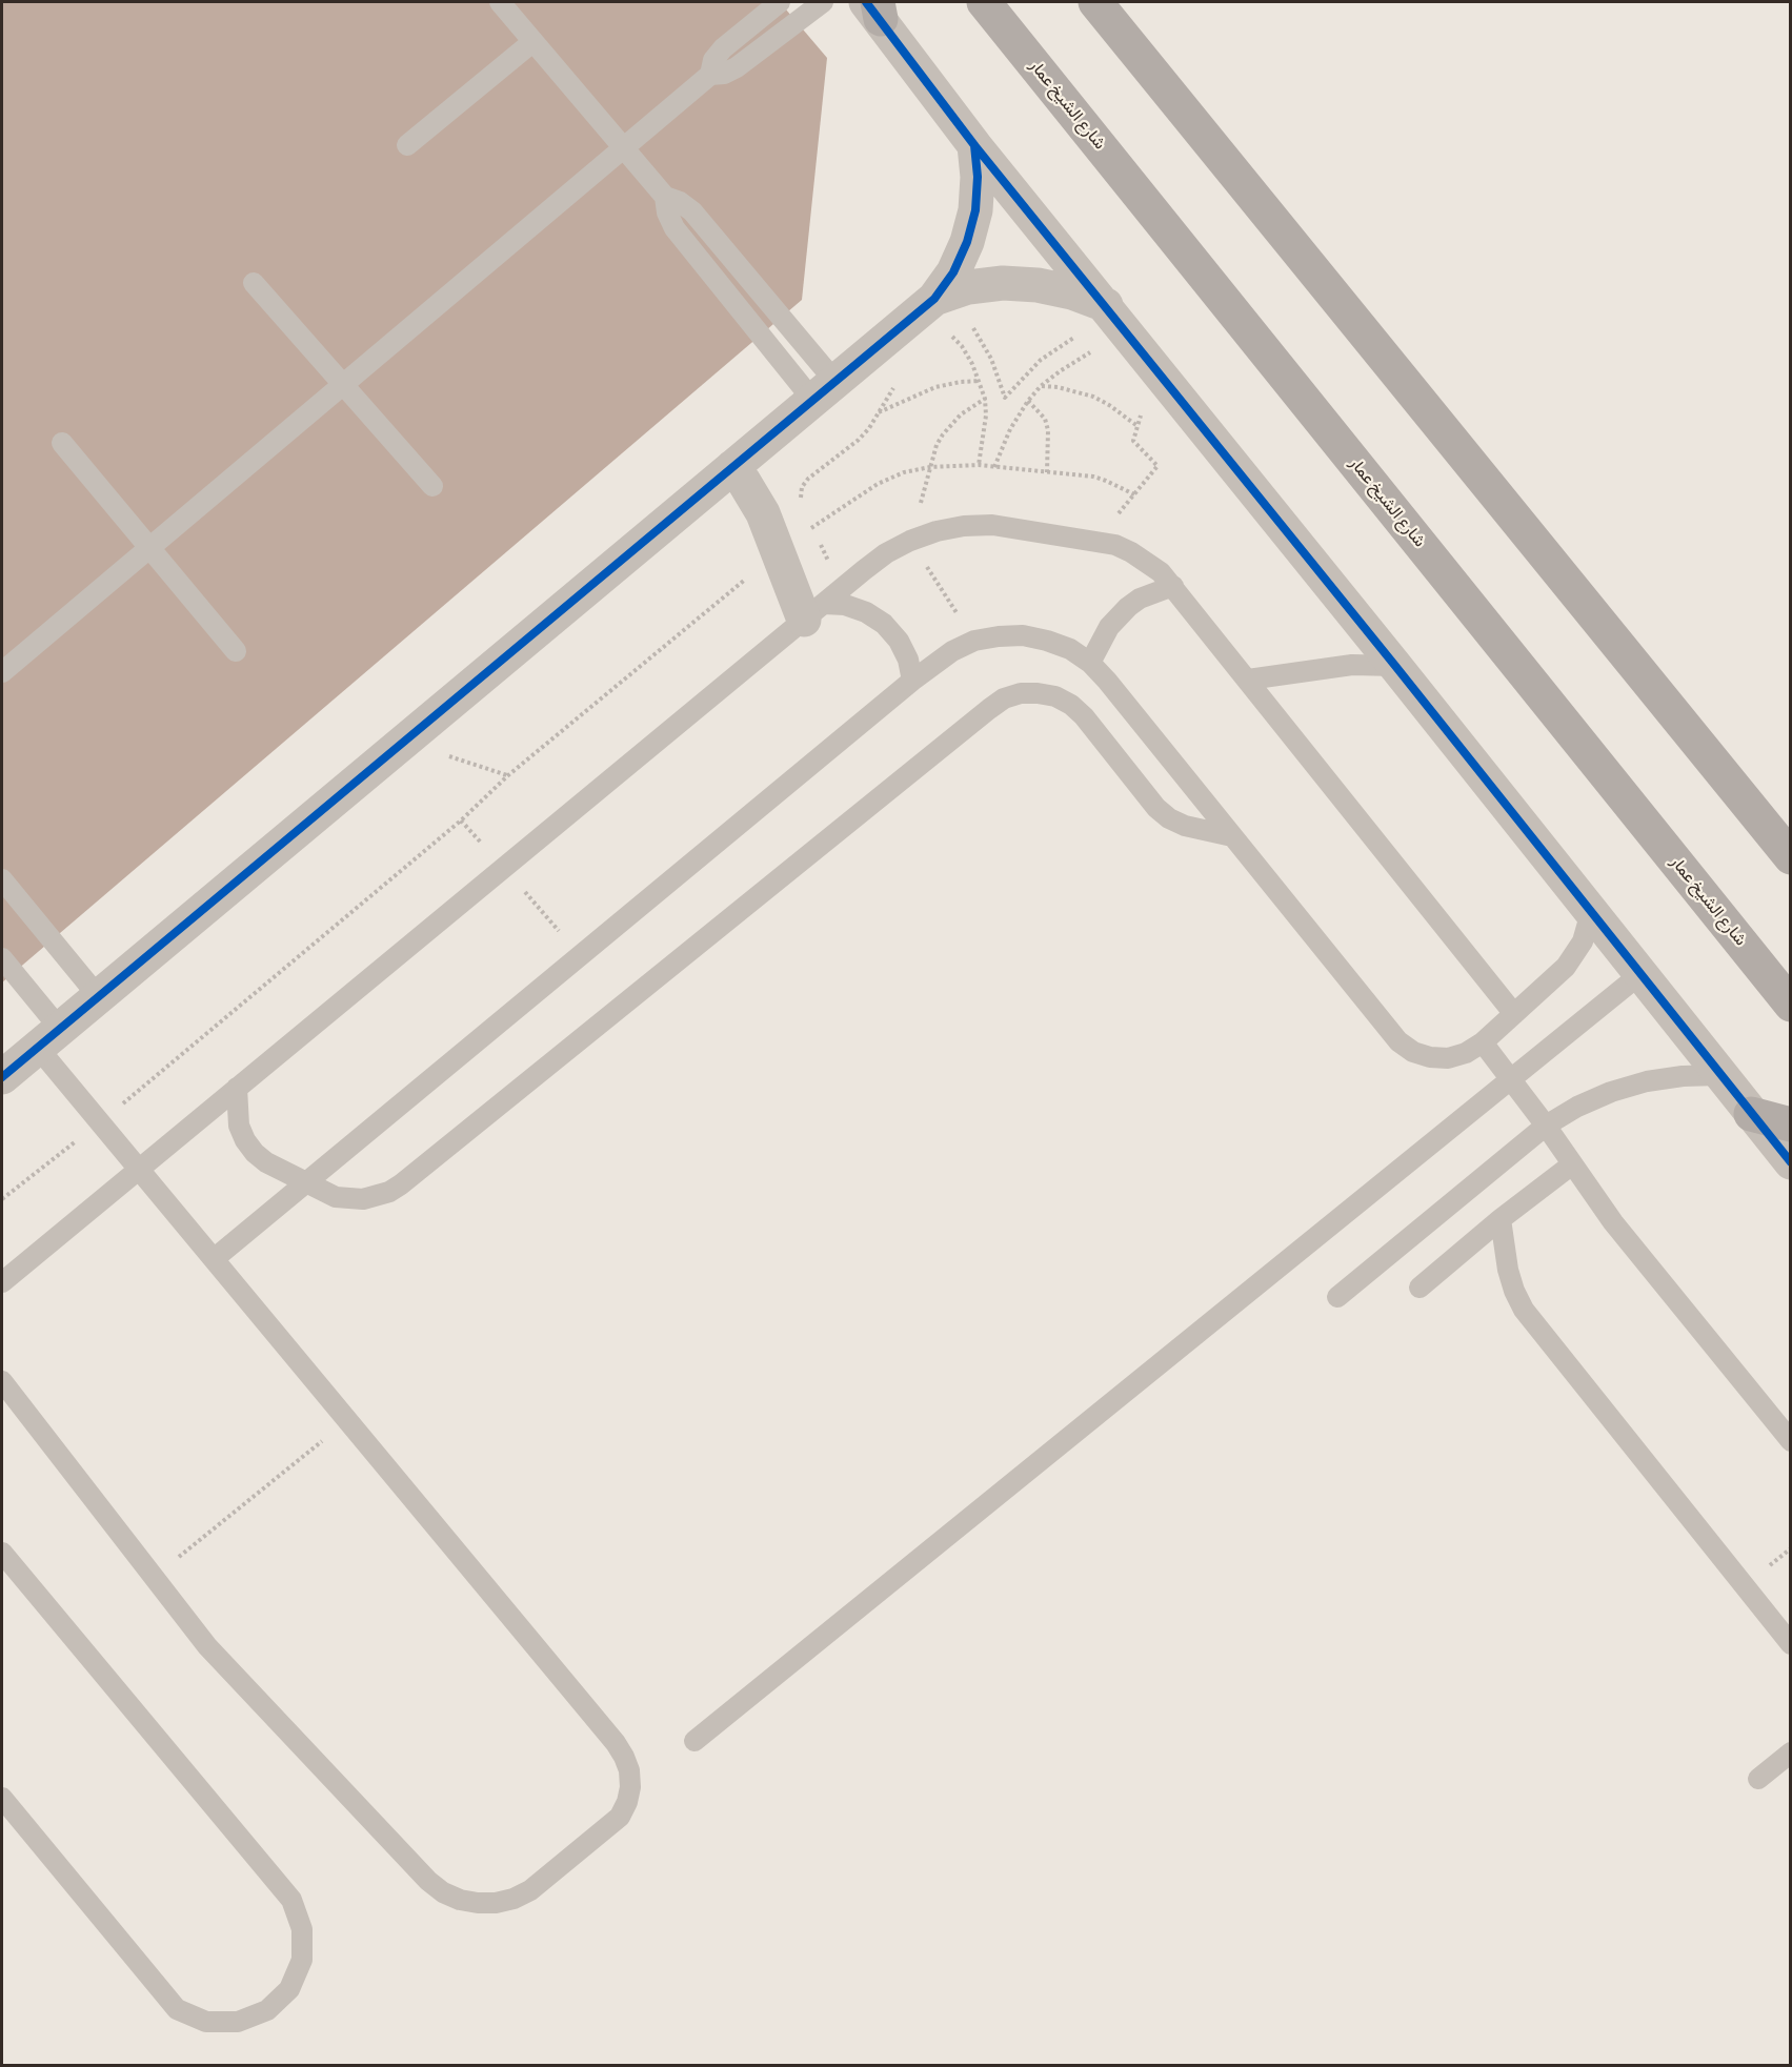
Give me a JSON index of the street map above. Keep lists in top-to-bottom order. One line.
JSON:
{"streets":{"main road":["شارع الشيخ عمار"]}}
